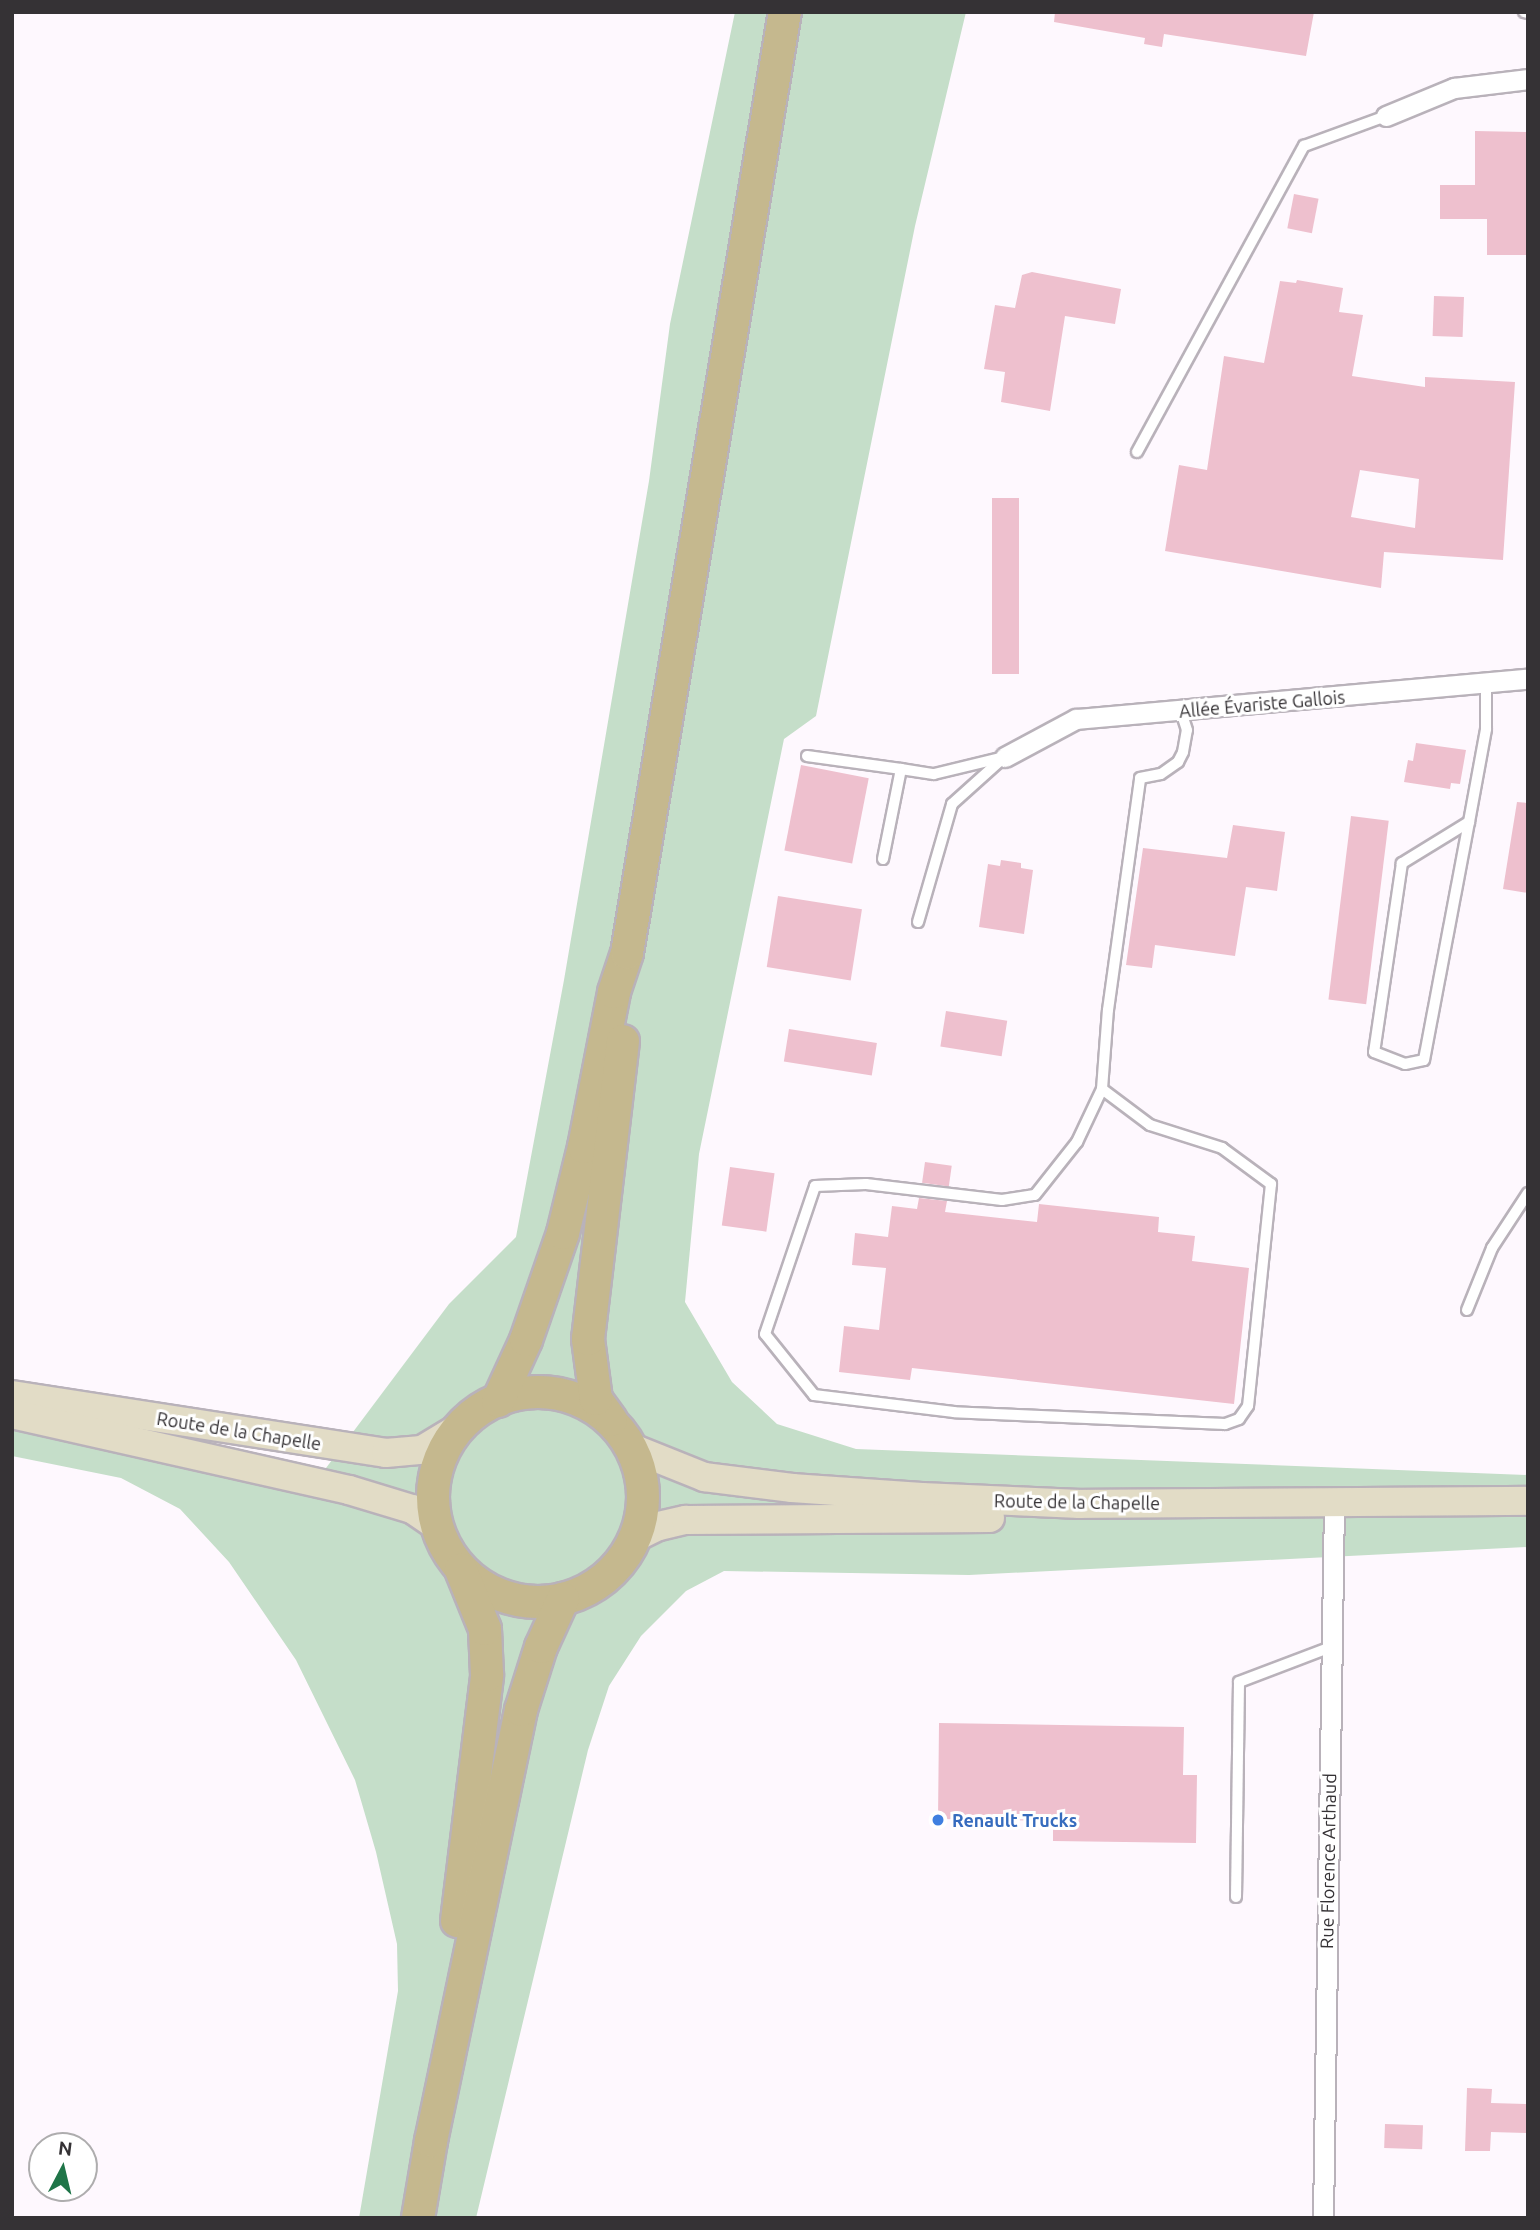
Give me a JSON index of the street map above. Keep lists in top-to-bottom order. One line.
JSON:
{"streets":{"main road":["Route de la Chapelle"],"street":["Allée Évariste Gallois","Rue Florence Arthaud"]},"crossings":[["Route de la Chapelle","Rue Florence Arthaud"]],"places":["Renault Trucks"],"north":"top"}
